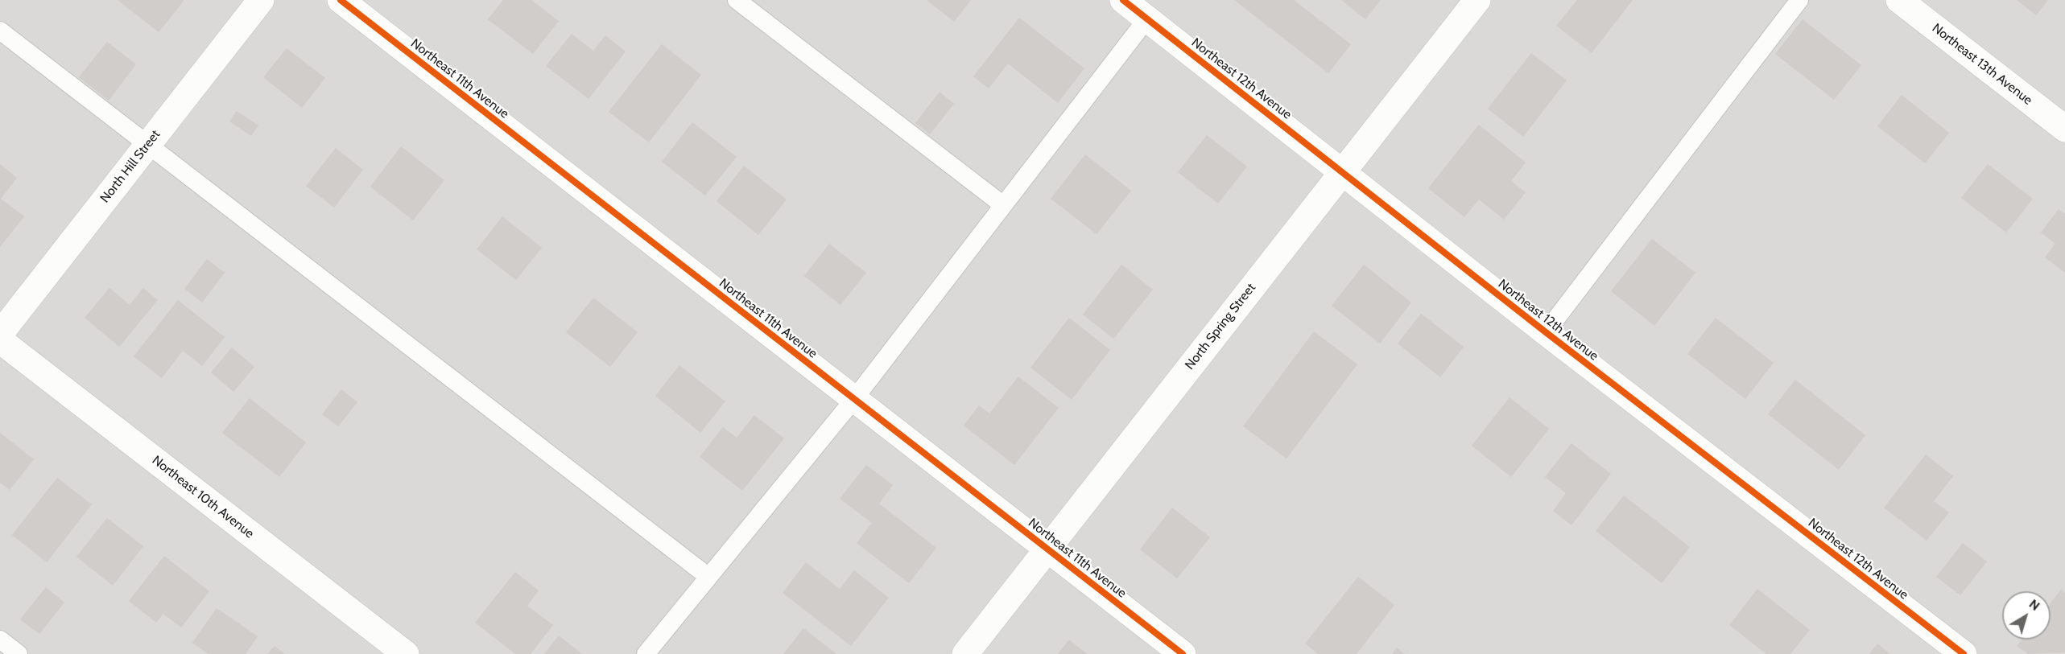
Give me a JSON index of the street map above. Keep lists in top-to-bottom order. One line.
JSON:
{"streets":{"street":["Northeast 13th Avenue","Northeast 11th Avenue","Northeast 12th Avenue","North Hill Street","North Spring Street","Northeast 10th Avenue"]},"crossings":[["Northeast 11th Avenue","North Spring Street"],["Northeast 12th Avenue","North Spring Street"]],"north":"top right"}
